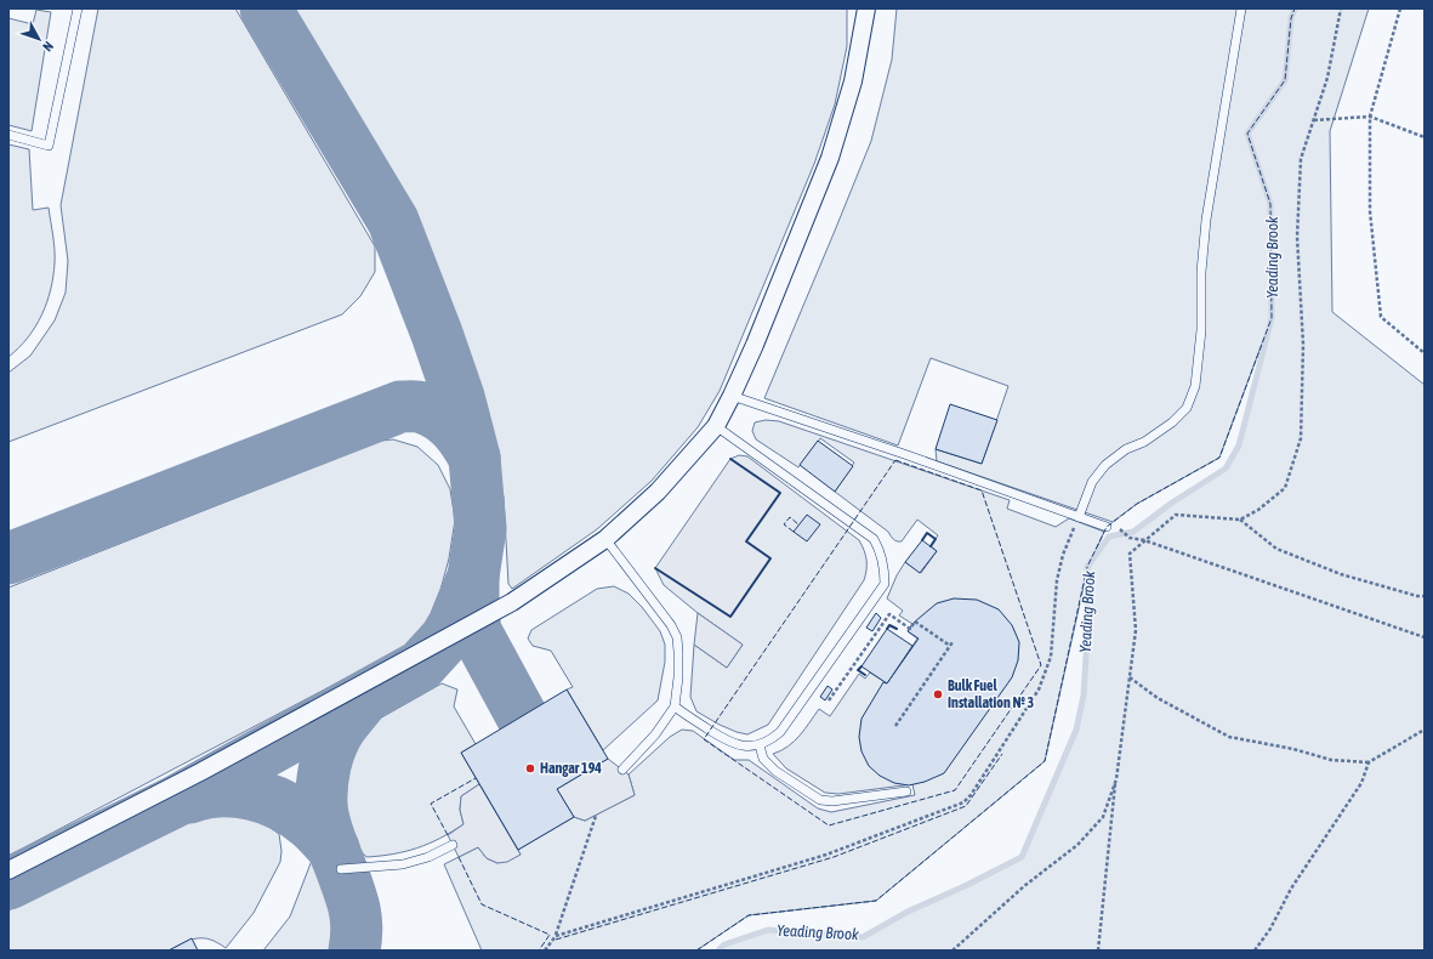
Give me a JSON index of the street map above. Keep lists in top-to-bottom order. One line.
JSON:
{"water":["Yeading Brook"],"places":["Bulk Fuel Installation № 3","Hangar 194"],"north":"bottom right"}
